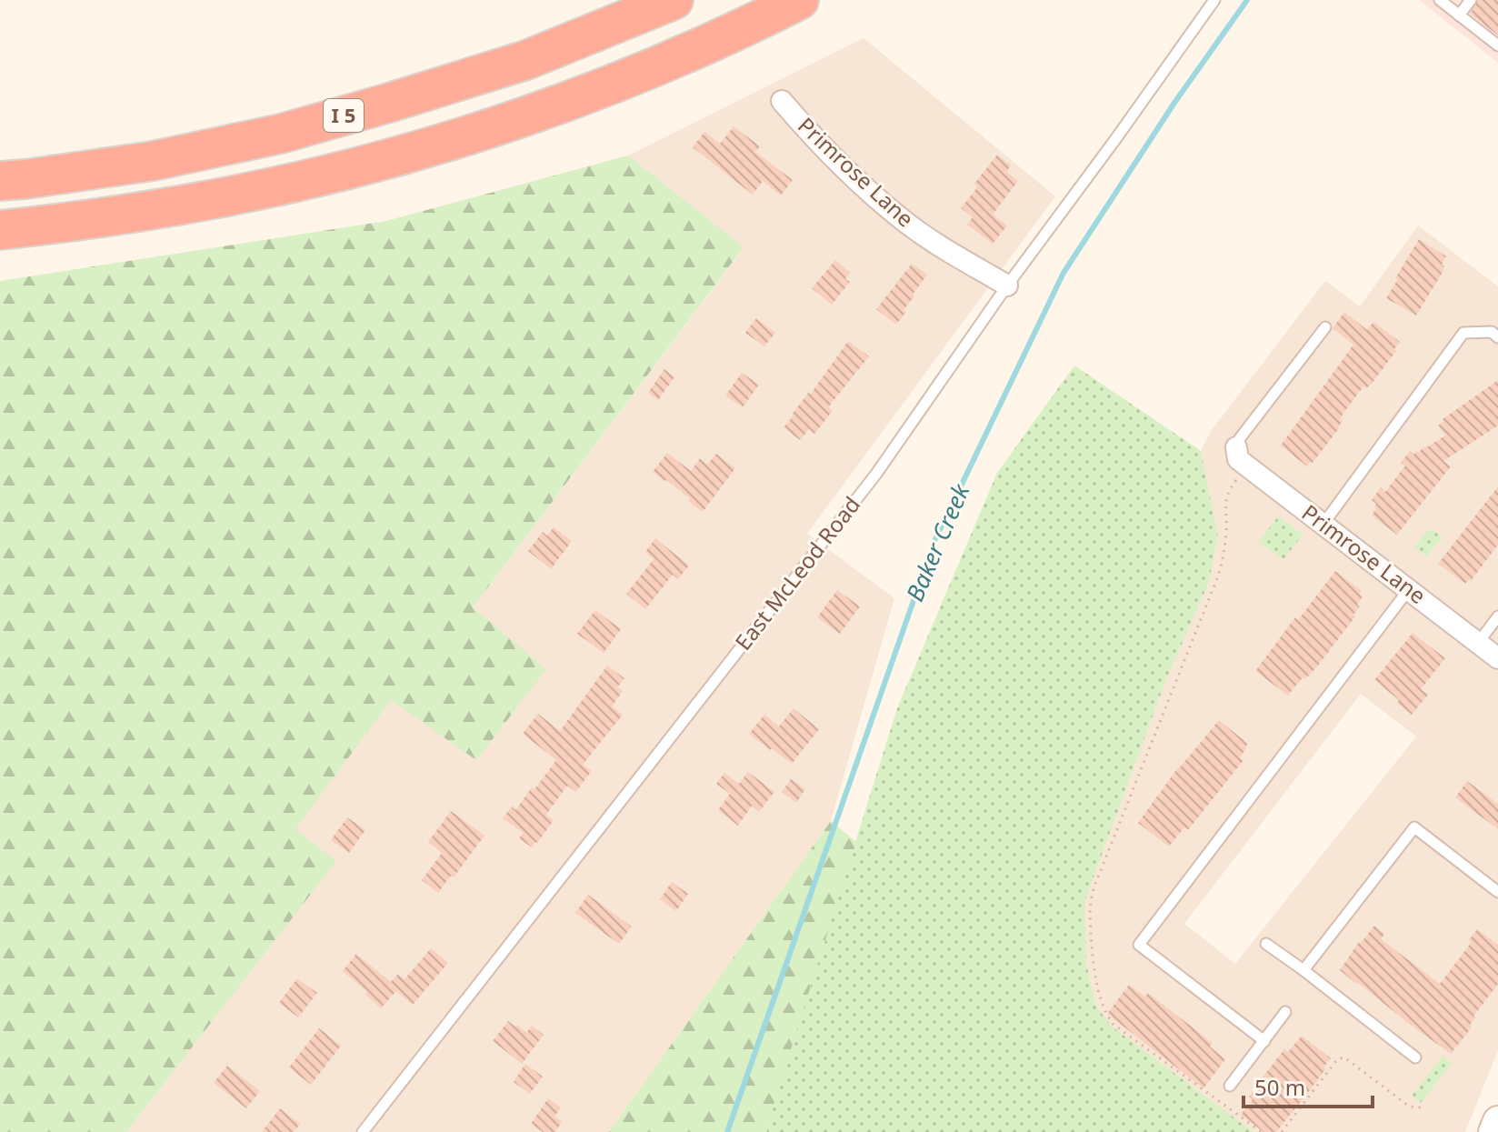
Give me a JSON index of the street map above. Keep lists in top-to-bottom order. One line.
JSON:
{"streets":{"highway":["I 5"],"street":["Primrose Lane"],"lane":["East McLeod Road"]},"crossings":[["Primrose Lane","East McLeod Road"]],"water":["Baker Creek"],"scale_bar":"50 m"}
